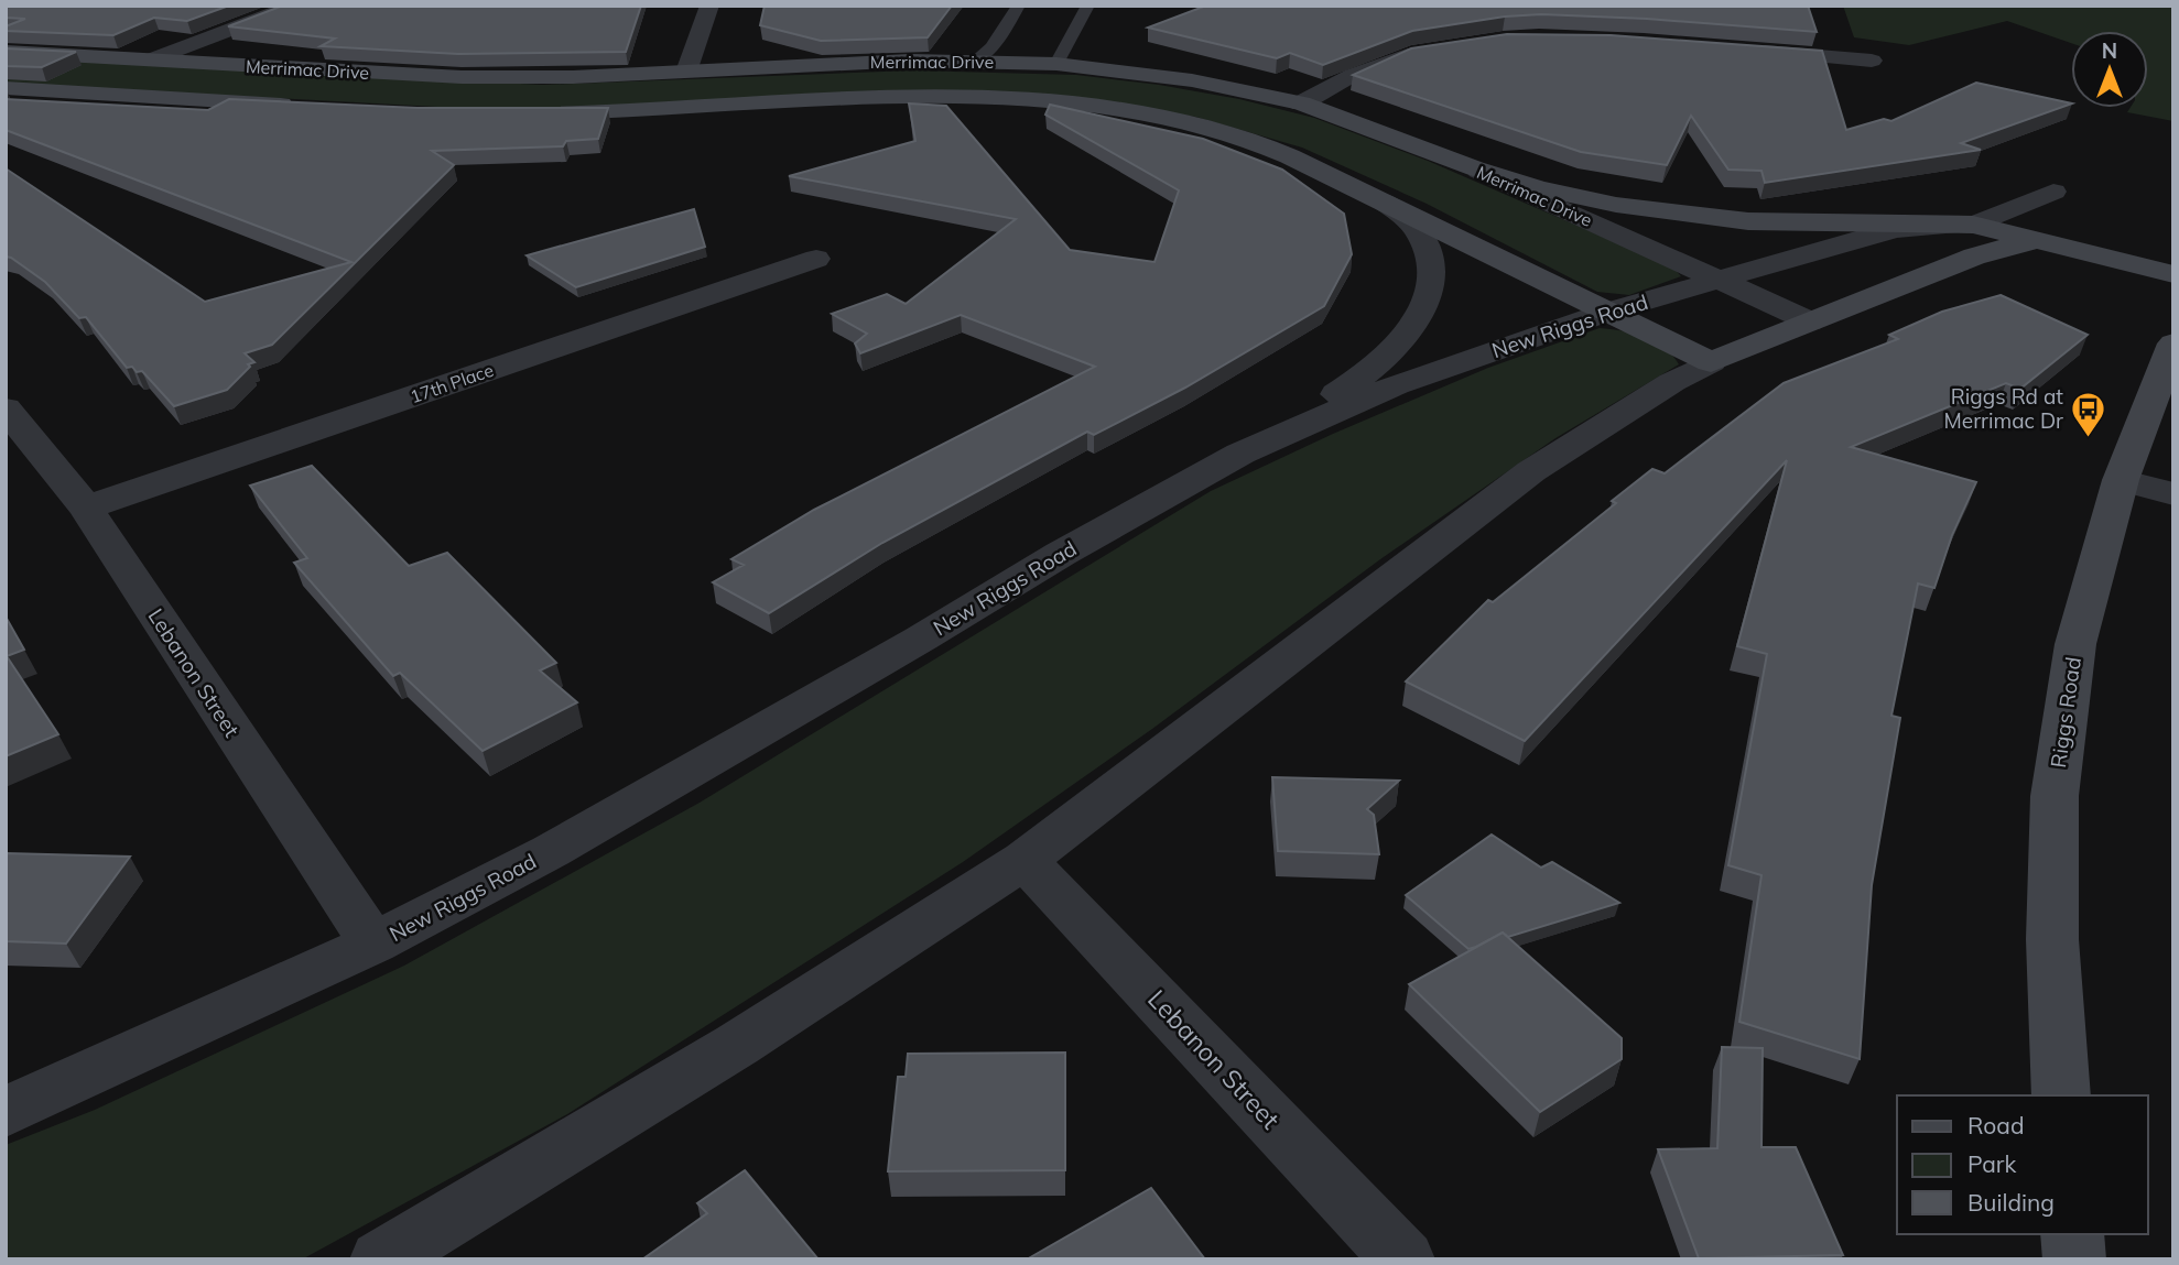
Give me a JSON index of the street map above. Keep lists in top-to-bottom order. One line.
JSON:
{"streets":{"street":["Merrimac Drive","New Riggs Road","17th Place","Lebanon Street","Riggs Road"]},"crossings":[["Merrimac Drive","New Riggs Road"],["New Riggs Road","Lebanon Street"],["17th Place","Lebanon Street"]],"places":{"bus stop":["Riggs Rd at Merrimac Dr"]},"legend":["Road","Park","Building"],"north":"top"}
